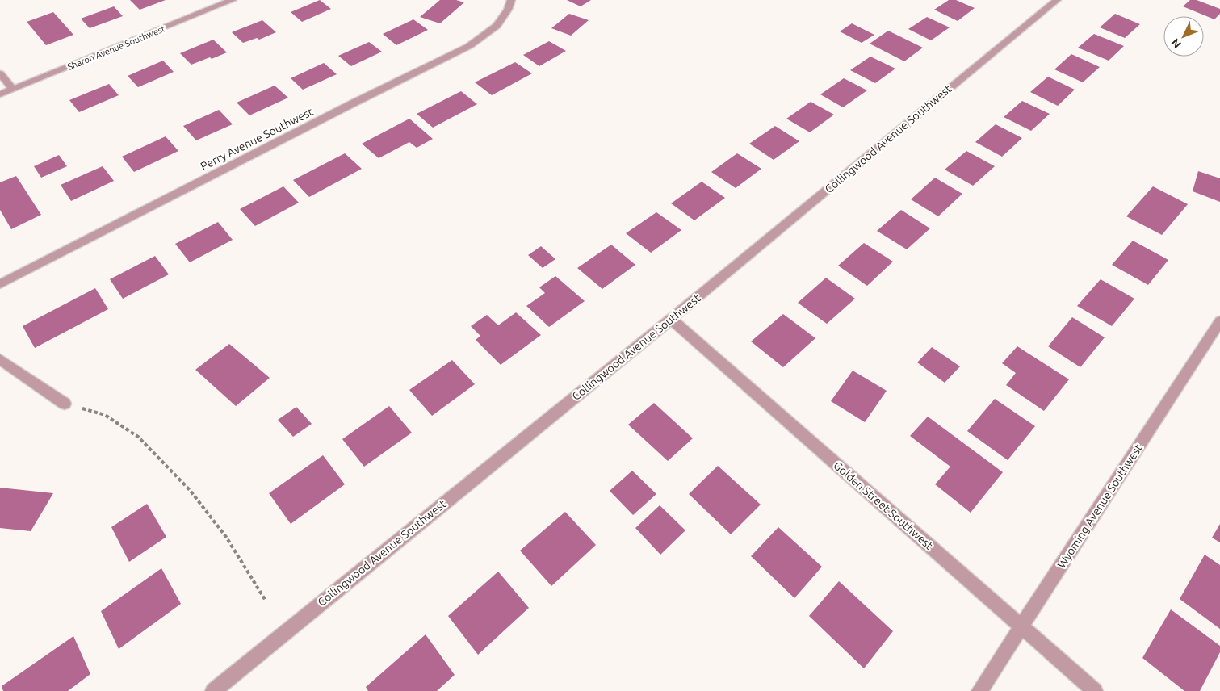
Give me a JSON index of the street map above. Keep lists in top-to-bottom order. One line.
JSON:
{"streets":{"street":["Sharon Avenue Southwest","Perry Avenue Southwest","Collingwood Avenue Southwest","Golden Street Southwest","Wyoming Avenue Southwest"]},"crossings":[["Collingwood Avenue Southwest","Golden Street Southwest"],["Golden Street Southwest","Wyoming Avenue Southwest"]],"north":"bottom left"}
